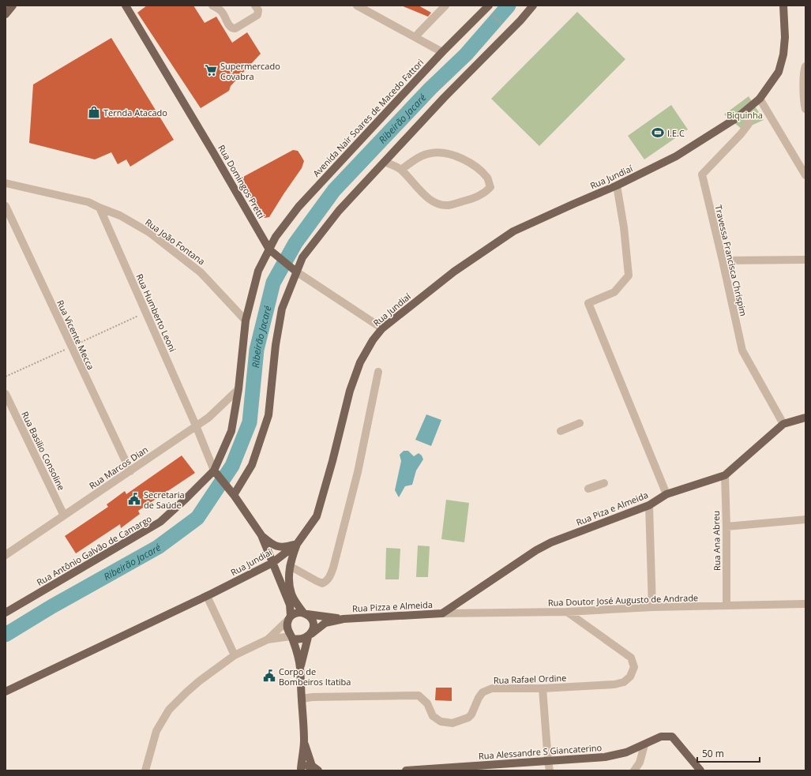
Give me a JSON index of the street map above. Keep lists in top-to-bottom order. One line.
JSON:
{"streets":{"main road":["Avenida Nair Soares de Macedo Fattori","Rua Jundiaí","Rua Domingos Pretti","Rua Piza e Almeida","Rua Antônio Galvão de Camargo","Rua Pizza e Almeida","Rua Alessandre S Giancaterino"],"street":["Rua João Fontana","Travessa Francisca Chrispim","Rua Humberto Leoni","Rua Vicente Mecca","Rua Basilio Consoline","Rua Marcos Dian","Rua Ana Abreu","Rua Doutor José Augusto de Andrade","Rua Rafael Ordine"]},"crossings":[["Avenida Nair Soares de Macedo Fattori","Rua Domingos Pretti"],["Avenida Nair Soares de Macedo Fattori","Rua João Fontana"],["Avenida Nair Soares de Macedo Fattori","Rua Humberto Leoni"],["Avenida Nair Soares de Macedo Fattori","Rua Marcos Dian"],["Avenida Nair Soares de Macedo Fattori","Rua Antônio Galvão de Camargo"],["Rua Jundiaí","Rua Domingos Pretti"],["Rua Jundiaí","Travessa Francisca Chrispim"],["Rua João Fontana","Rua Humberto Leoni"],["Travessa Francisca Chrispim","Rua Piza e Almeida"],["Rua Humberto Leoni","Rua Marcos Dian"],["Rua Humberto Leoni","Rua Antônio Galvão de Camargo"],["Rua Vicente Mecca","Rua Marcos Dian"],["Rua Basilio Consoline","Rua Marcos Dian"],["Rua Piza e Almeida","Rua Ana Abreu"],["Rua Piza e Almeida","Rua Doutor José Augusto de Andrade"],["Rua Piza e Almeida","Rua Pizza e Almeida"],["Rua Ana Abreu","Rua Doutor José Augusto de Andrade"],["Rua Doutor José Augusto de Andrade","Rua Pizza e Almeida"],["Rua Doutor José Augusto de Andrade","Rua Rafael Ordine"]],"water":["Ribeirão Jacaré"],"parks":["Biquinha"],"places":{"supermarket":["Supermercado Covabra"],"shop":["Ternda Atacado"],"sports":["I.E.C"],"public building":["Secretaria de Saúde","Corpo de Bombeiros Itatiba"]},"scale_bar":"50 m"}
